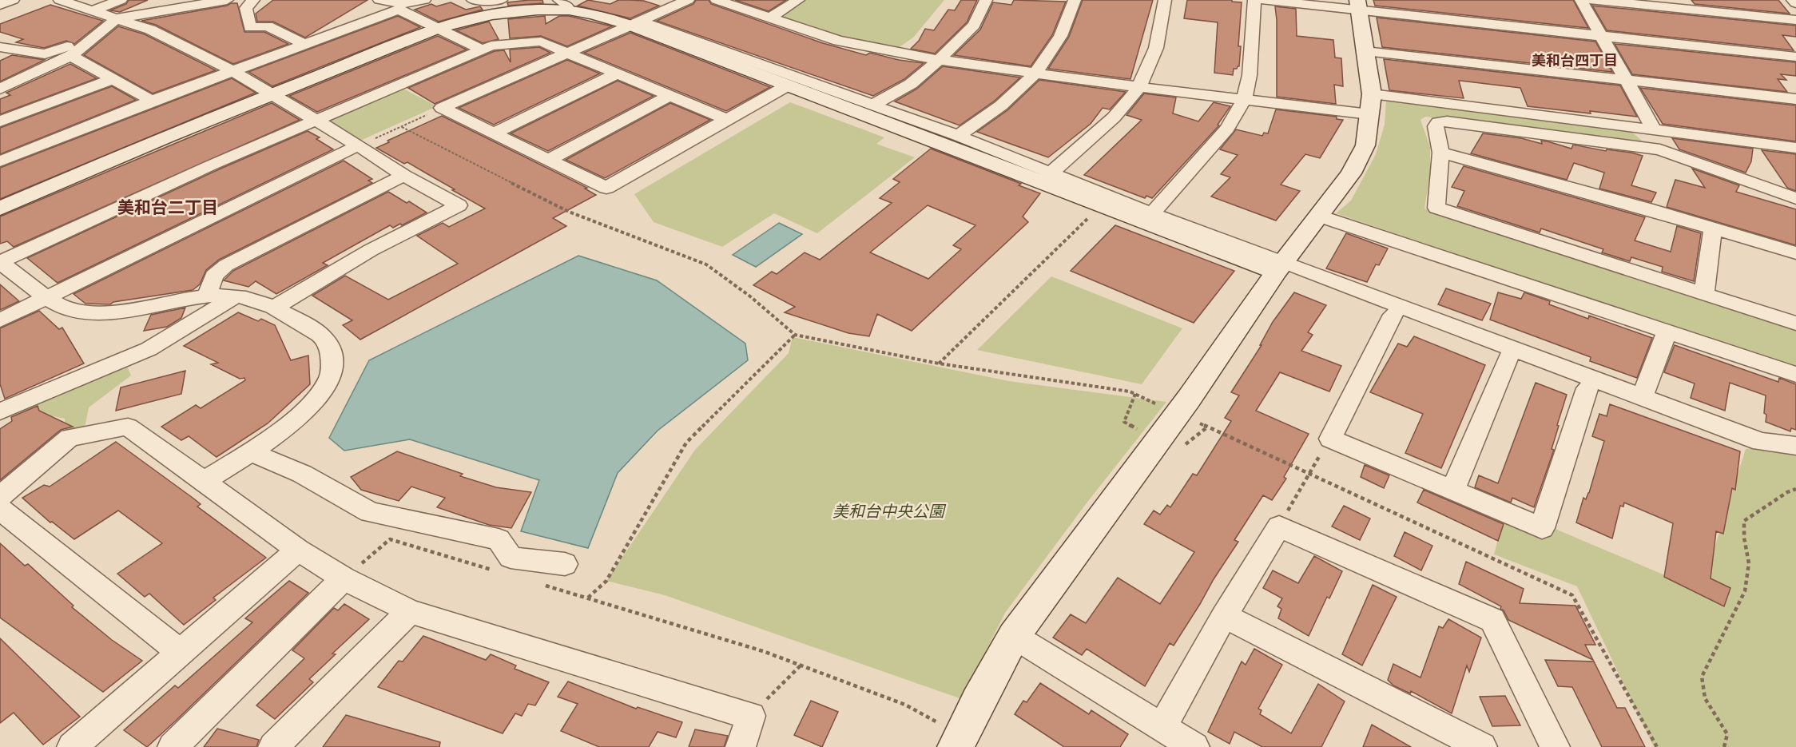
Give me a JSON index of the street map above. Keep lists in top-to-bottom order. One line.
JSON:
{"districts":["美和台四丁目","美和台二丁目"],"parks":["美和台中央公園"]}
